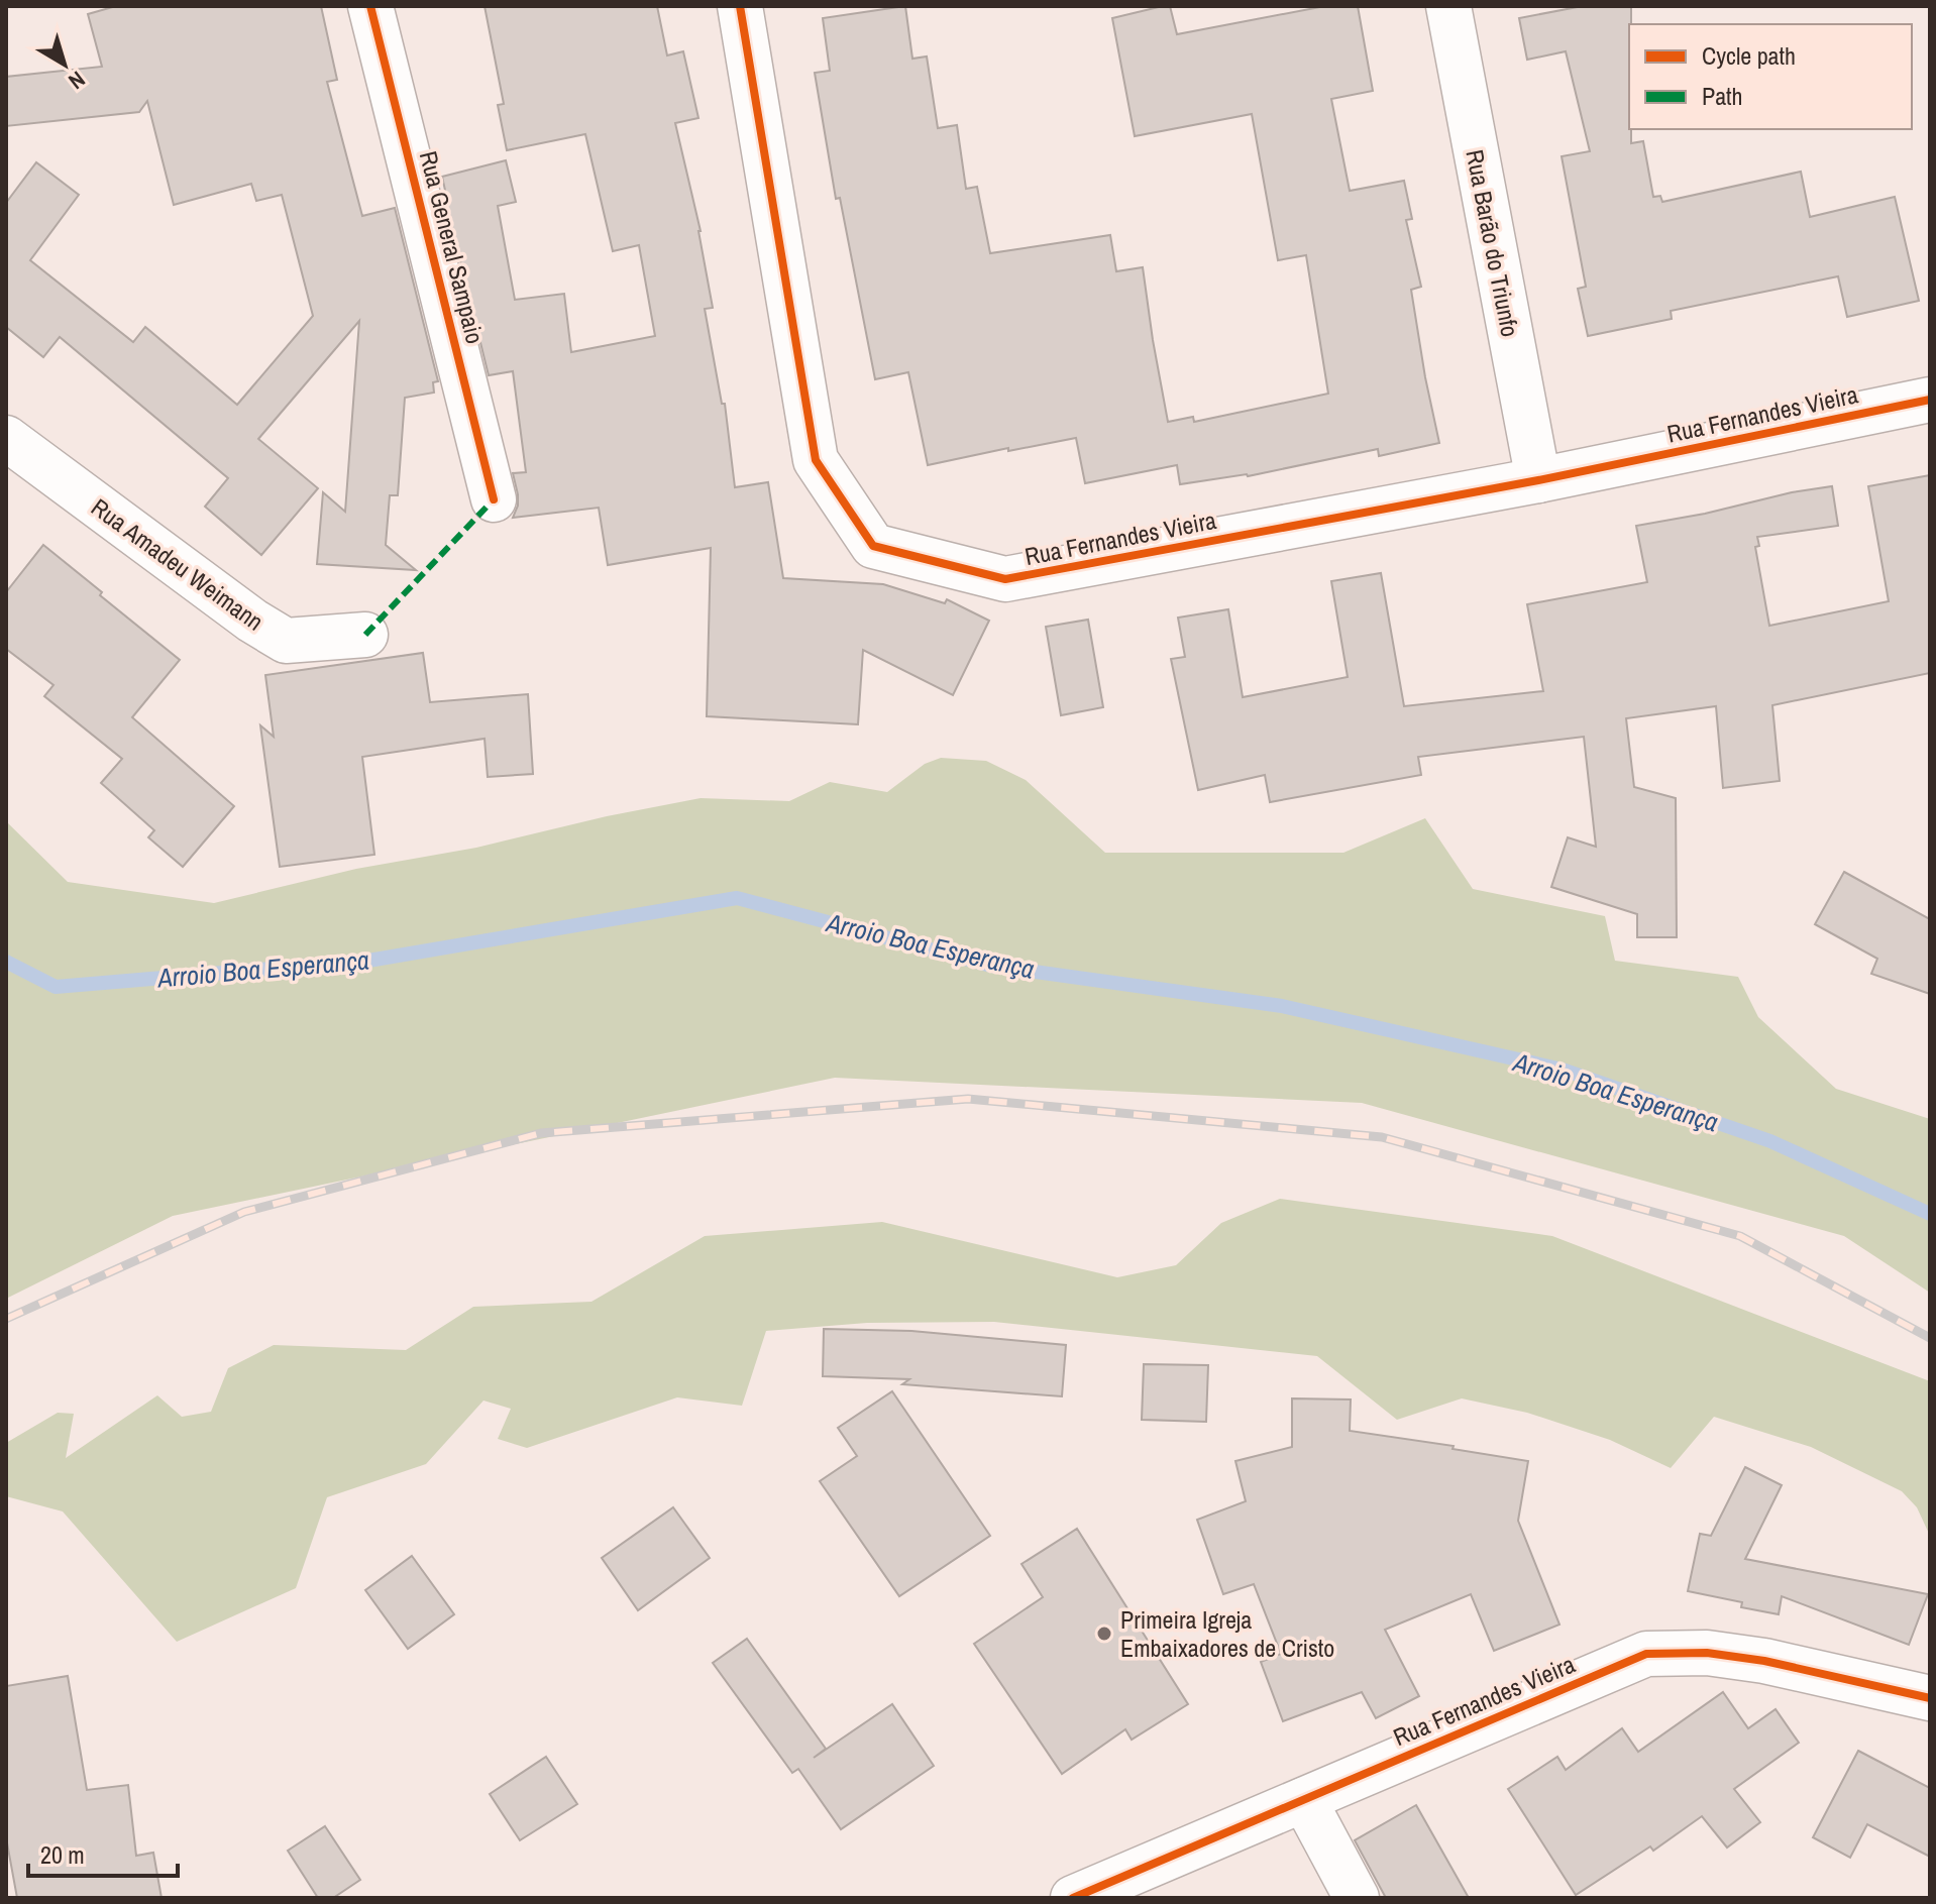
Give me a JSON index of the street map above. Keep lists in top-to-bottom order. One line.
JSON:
{"streets":{"street":["Rua Barão do Triunfo","Rua General Sampaio","Rua Fernandes Vieira","Rua Amadeu Weimann"]},"crossings":[["Rua Barão do Triunfo","Rua Fernandes Vieira"]],"water":["Arroio Boa Esperança"],"places":["Primeira Igreja Embaixadores de Cristo"],"legend":["Cycle path","Path"],"scale_bar":"20 m","north":"bottom right"}
